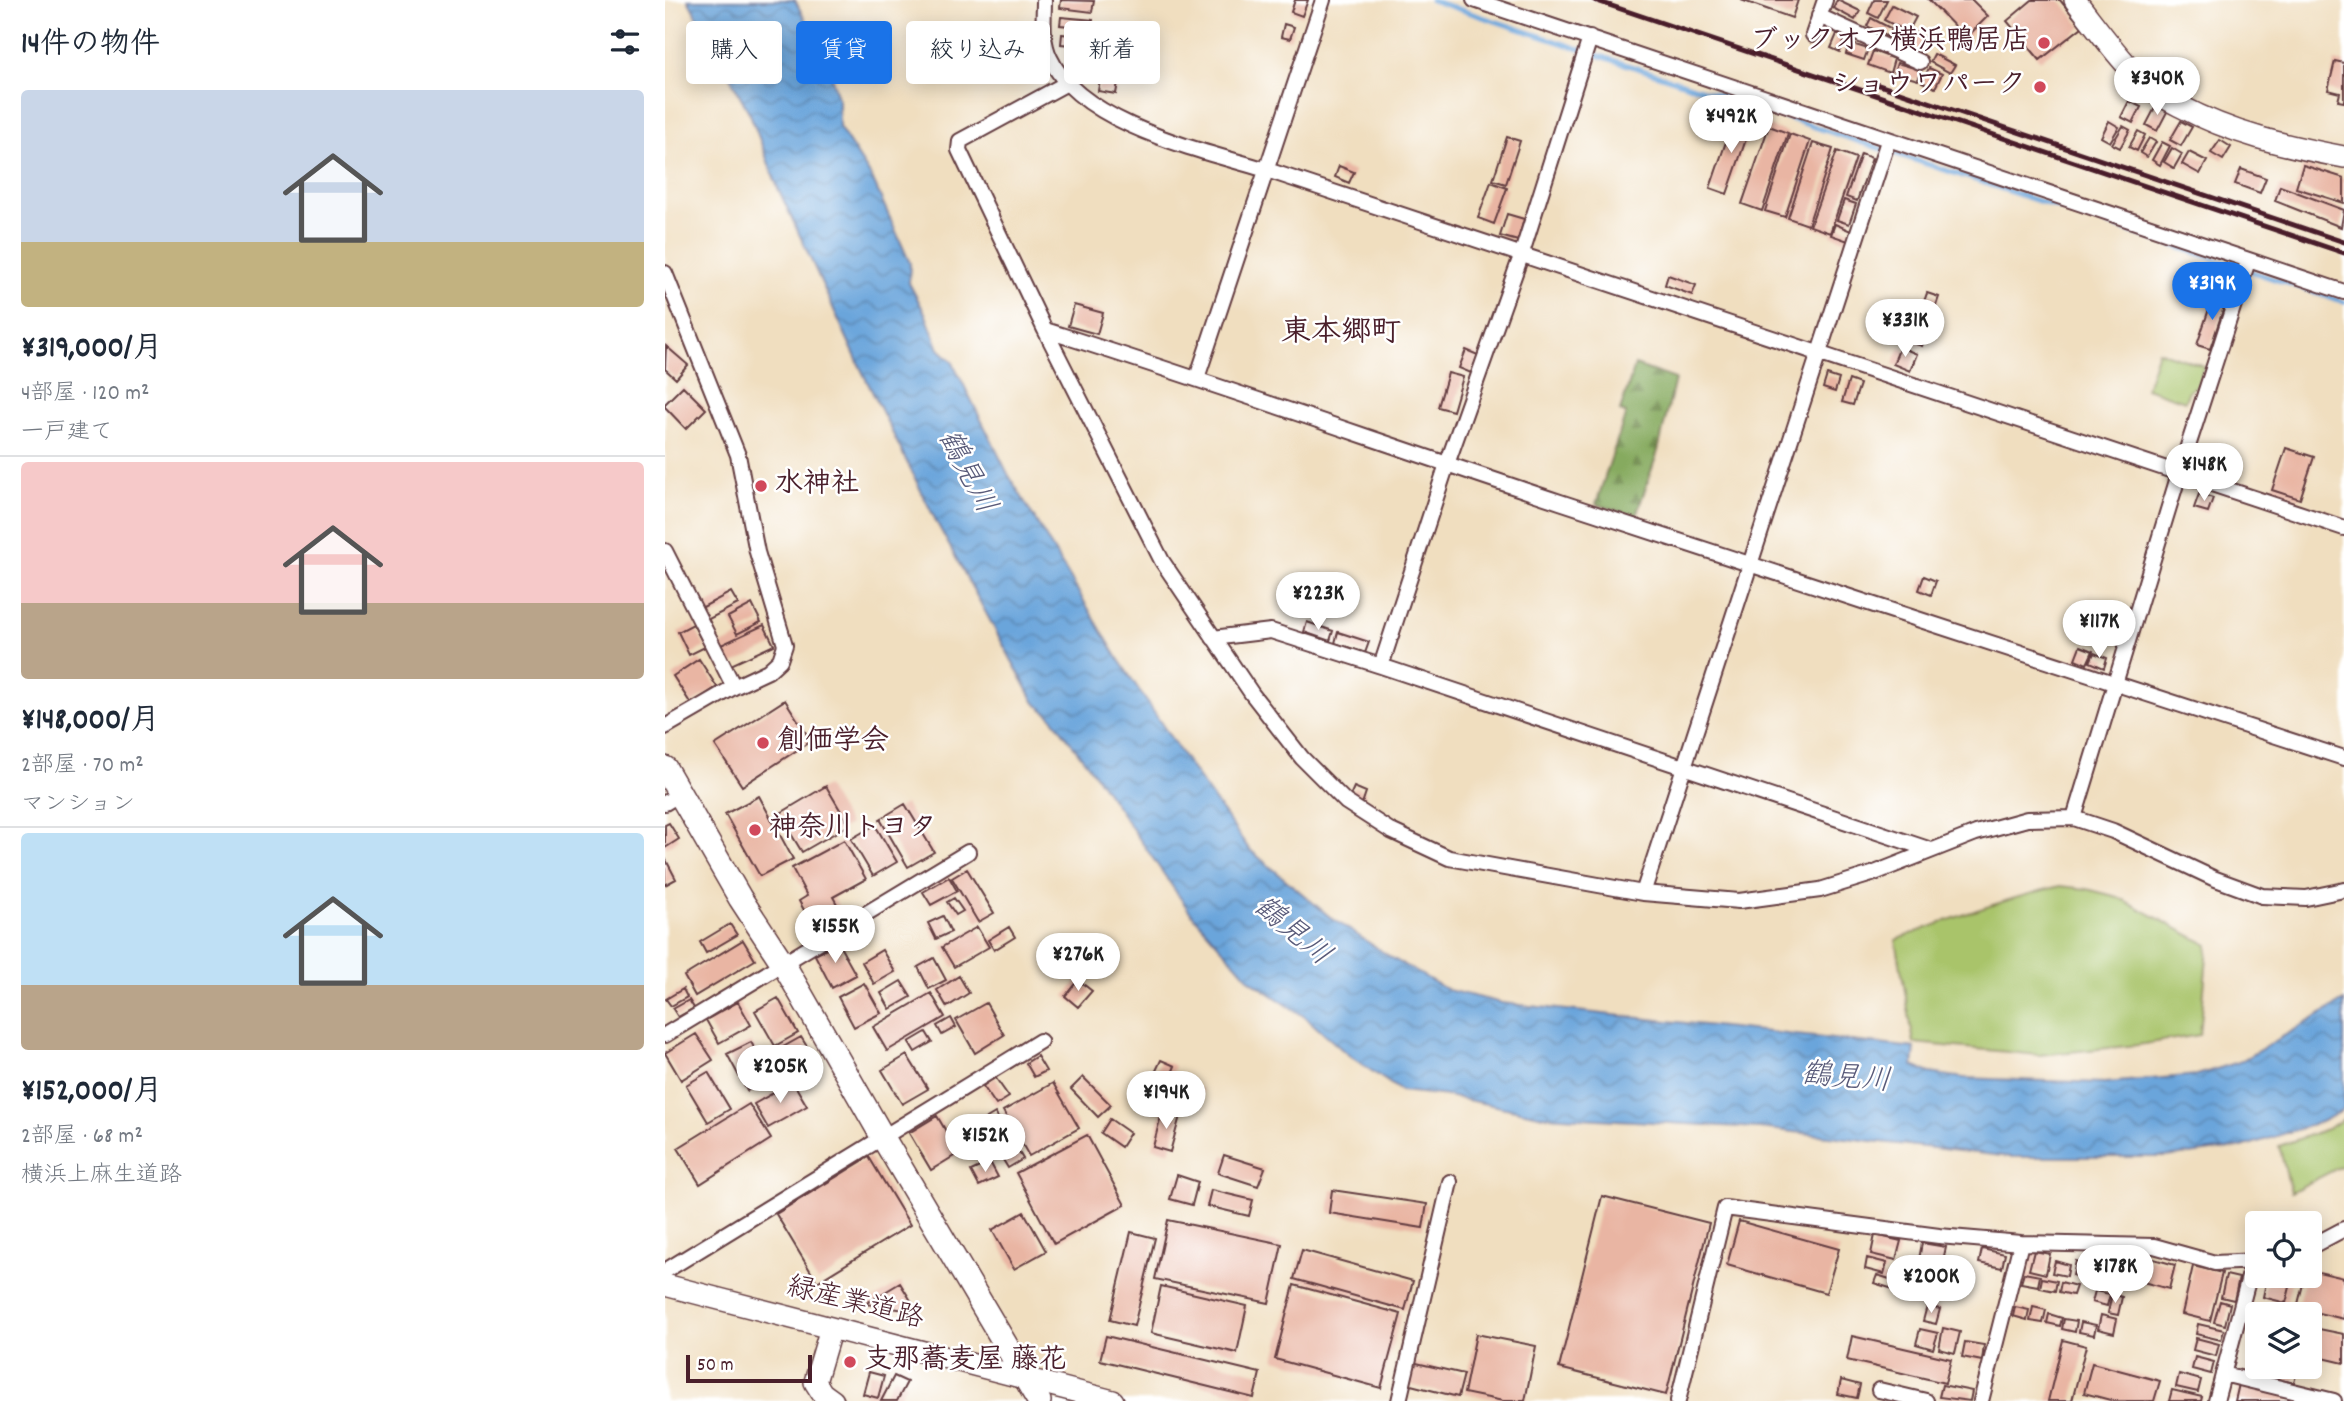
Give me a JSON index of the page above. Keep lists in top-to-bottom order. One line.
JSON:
{"streets":{"street":["緑産業道路"]},"districts":["東本郷町"],"water":["鶴見川"],"places":["ブックオフ横浜鴨居店","ショウワパーク","水神社","創価学会","神奈川トヨタ","支那蕎麦屋 藤花"],"scale_bar":"50 m","page":{"heading":"14件の物件","chip":["購入","賃貸","絞り込み","新着"],"price":["¥340K","¥492K","¥319K","¥331K","¥148K","¥223K","¥117K","¥155K","¥276K","¥205K","¥194K","¥152K","¥178K","¥200K"],"list":[{"name":"¥319,000/月","note":"4部屋 · 120 m² · 一戸建て"},{"name":"¥148,000/月","note":"2部屋 · 70 m² · マンション"},{"name":"¥152,000/月","note":"2部屋 · 68 m² · 横浜上麻生道路"}],"scale":"50 m"}}
